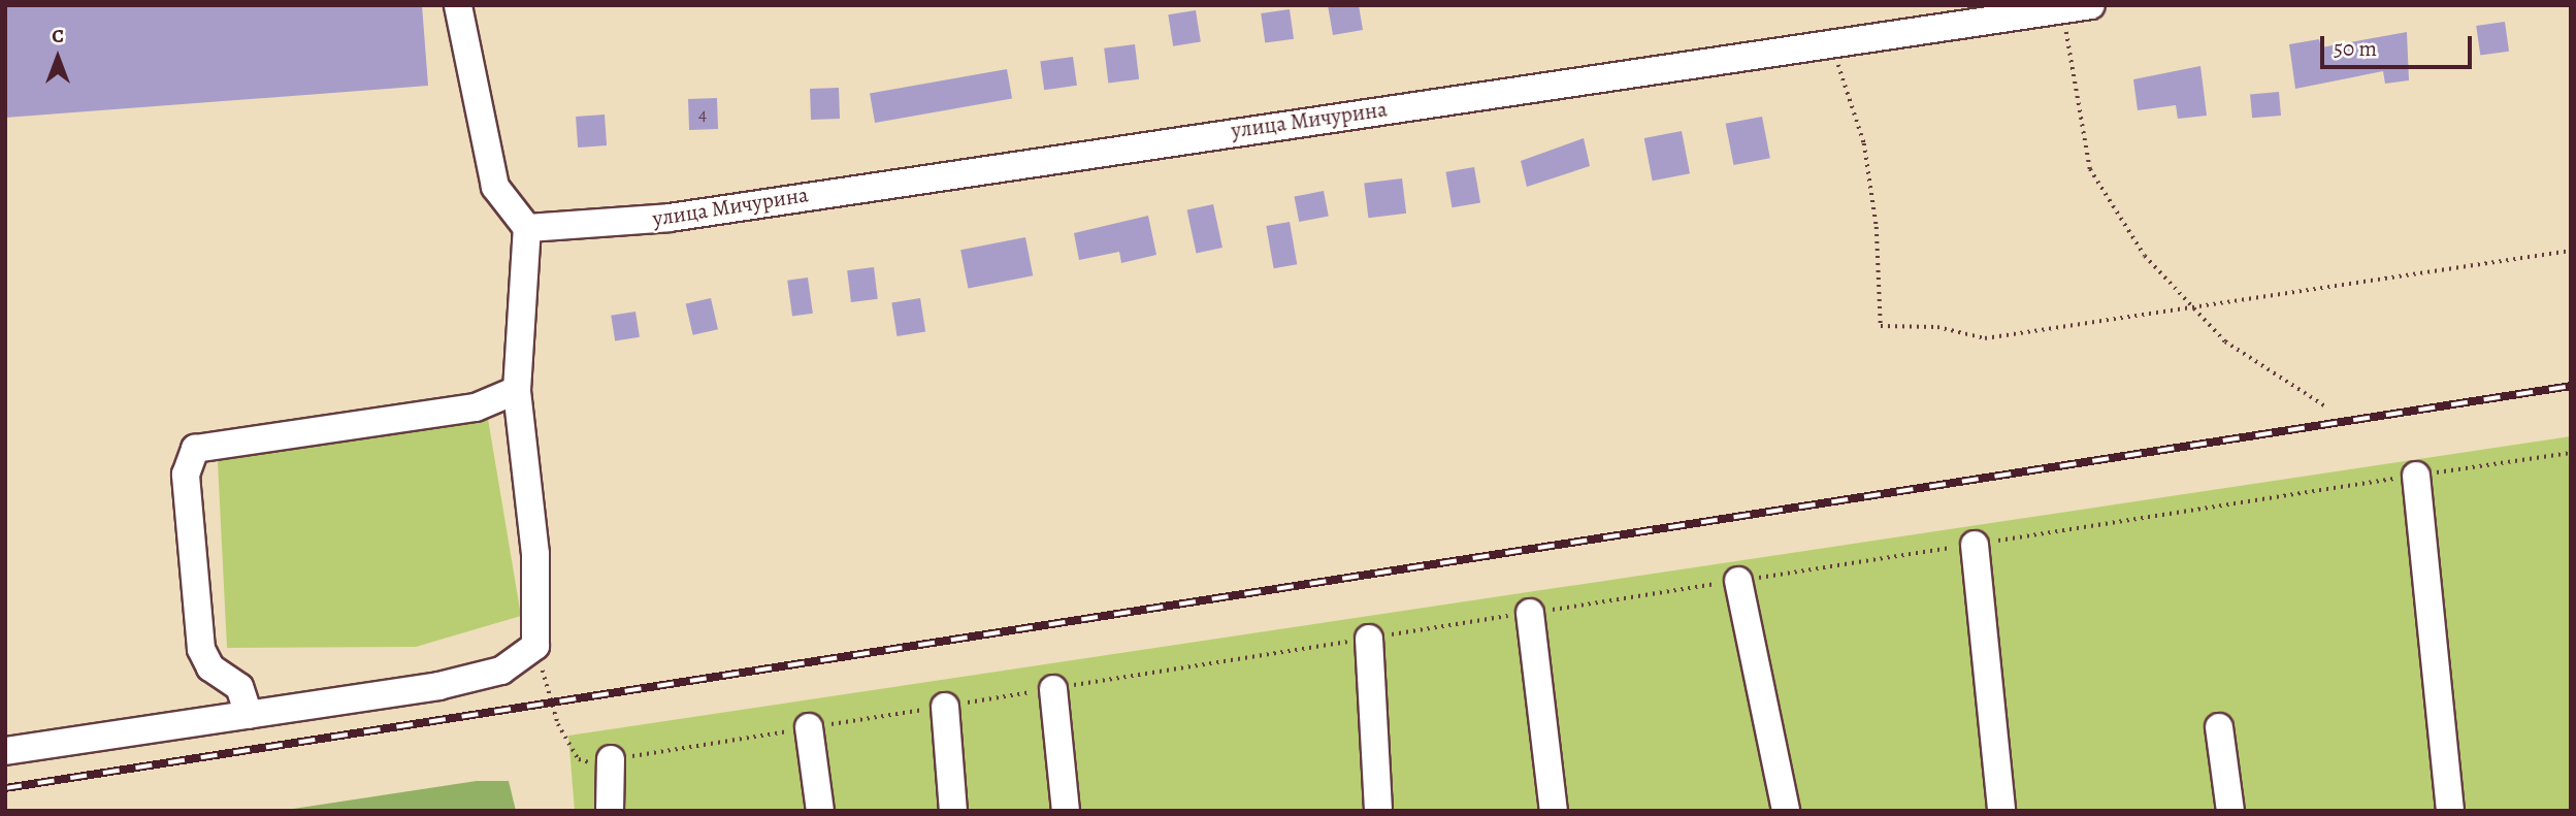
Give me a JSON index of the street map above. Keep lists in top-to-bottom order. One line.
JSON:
{"streets":{"street":["улица Мичурина"]},"house_numbers":["4"],"scale_bar":"50 m","north":"top"}
